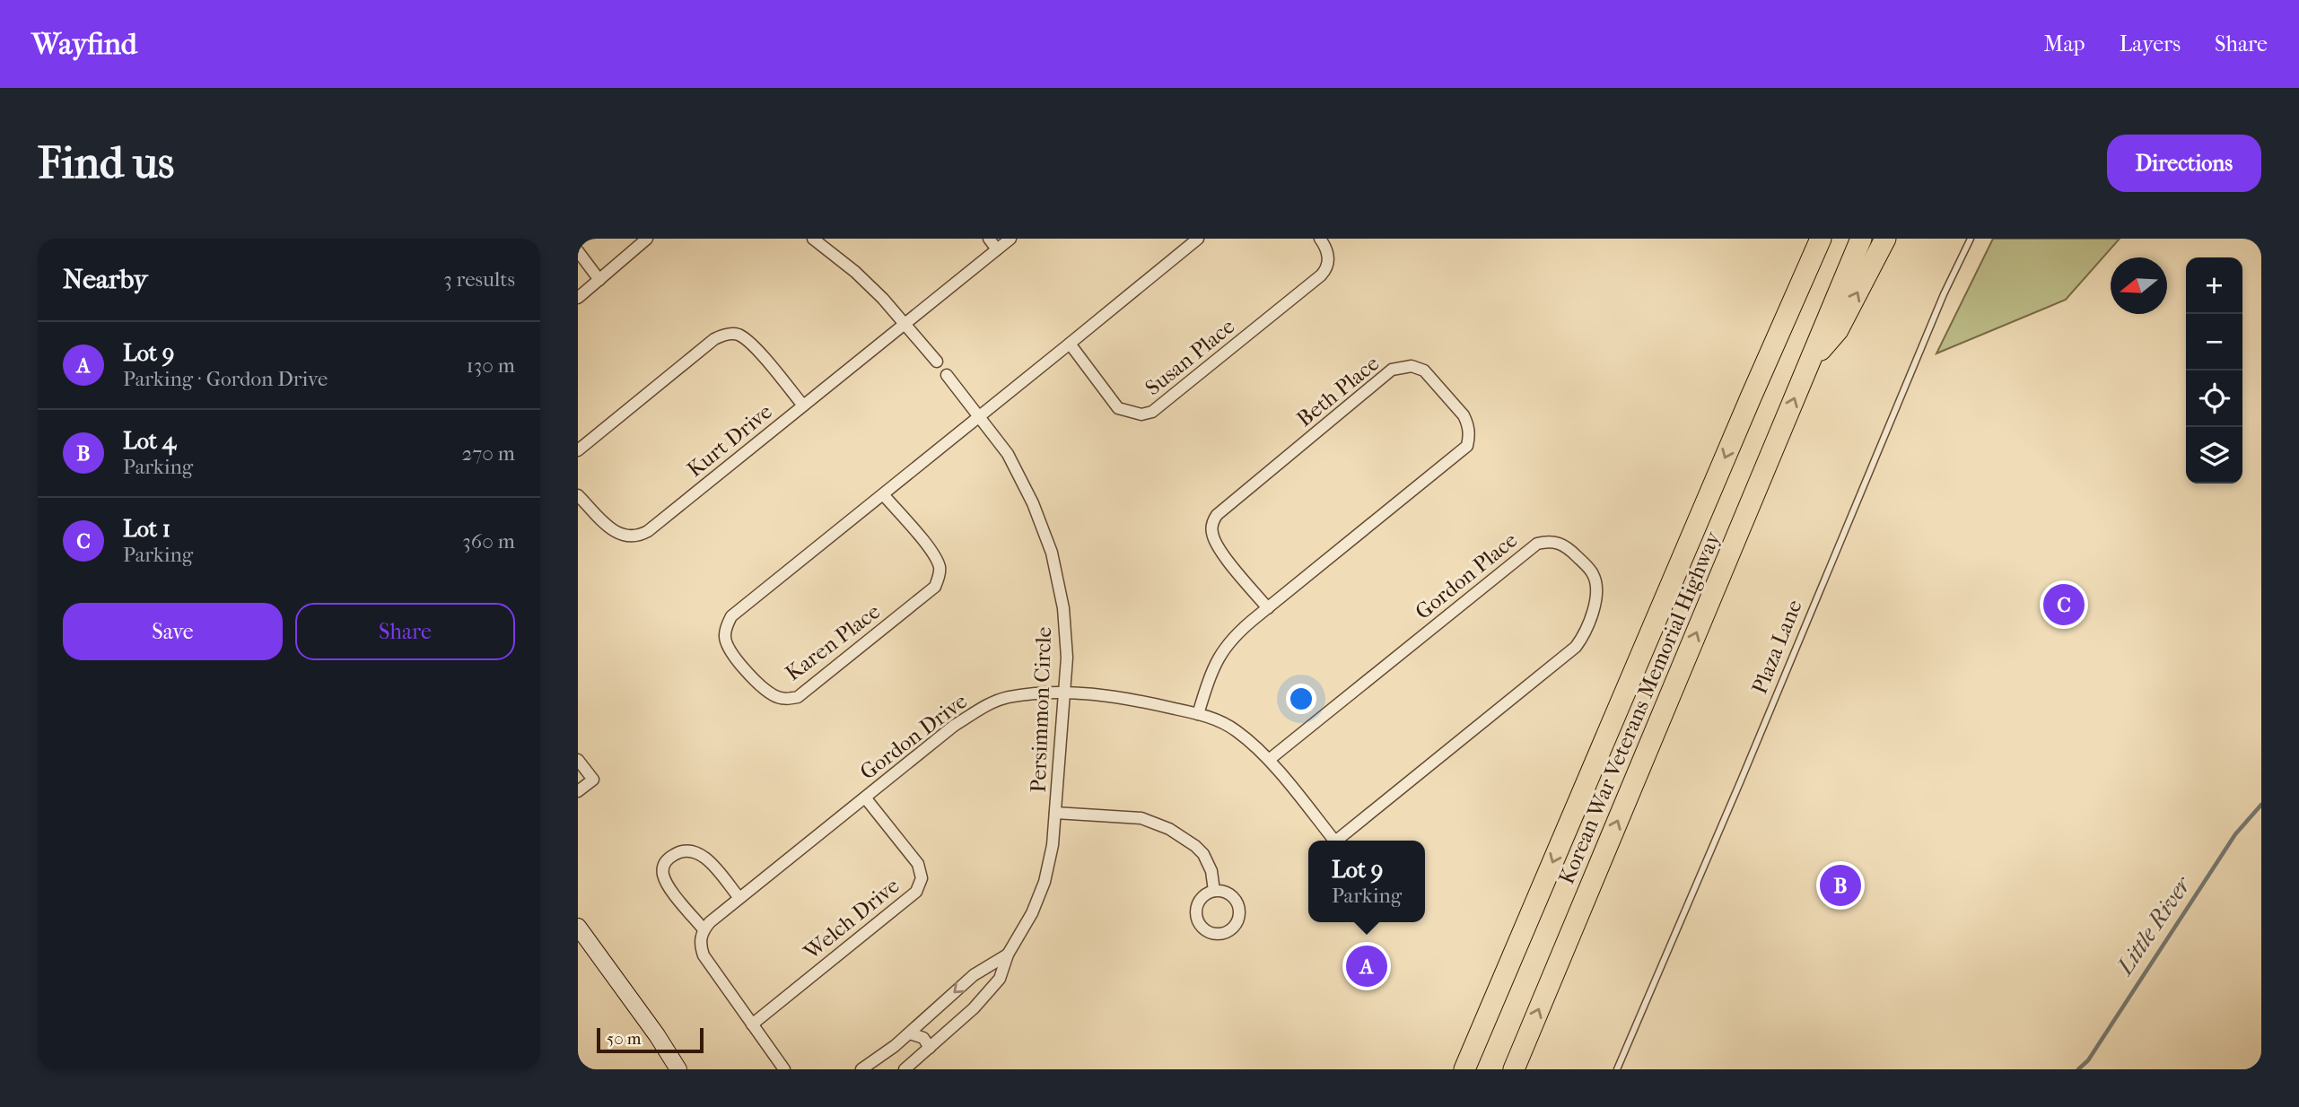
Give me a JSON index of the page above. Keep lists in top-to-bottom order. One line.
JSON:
{"streets":{"highway":["Korean War Veterans Memorial Highway"],"street":["Susan Place","Beth Place","Kurt Drive","Gordon Place","Karen Place","Persimmon Circle","Gordon Drive","Welch Drive"],"lane":["Plaza Lane"]},"crossings":[["Susan Place","Karen Place"],["Beth Place","Gordon Drive"],["Gordon Place","Gordon Drive"],["Karen Place","Persimmon Circle"],["Persimmon Circle","Gordon Drive"],["Gordon Drive","Welch Drive"]],"water":["Little River"],"scale_bar":"50 m","north":"left","page":{"header":"Wayfind","nav":["Map","Layers","Share"],"buttons":["Directions",["Save","Share"]],"title":"Find us","heading":["Nearby","3 results"],"map_buttons":["+","−"],"list":[{"mark":"A","name":"Lot 9","note":"Parking · Gordon Drive","value":"130 m"},{"mark":"B","name":"Lot 4","note":"Parking","value":"270 m"},{"mark":"C","name":"Lot 1","note":"Parking","value":"360 m"}],"pins":["C","B","A"],"popup":["Lot 9","Parking"],"scale":"50 m"}}
